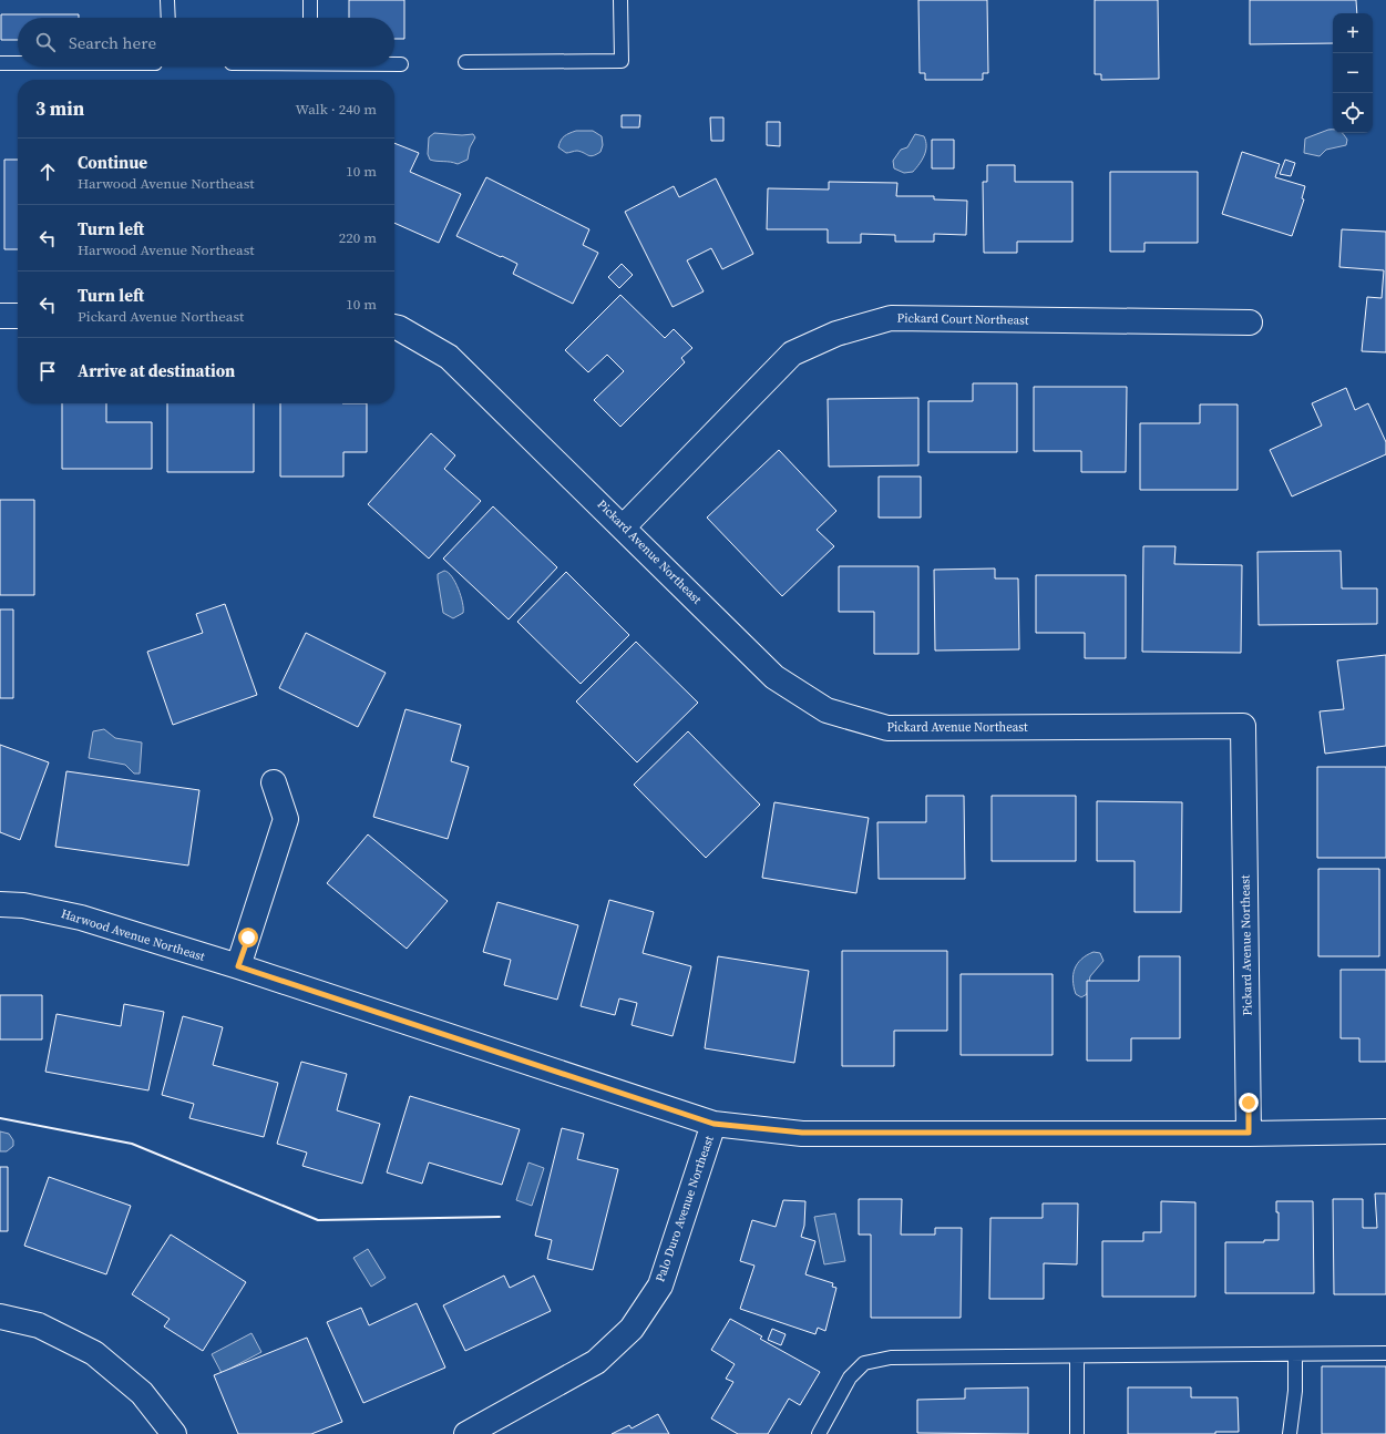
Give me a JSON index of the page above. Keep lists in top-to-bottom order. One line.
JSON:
{"streets":{"street":["Pickard Court Northeast","Pickard Avenue Northeast","Harwood Avenue Northeast","Palo Duro Avenue Northeast"]},"crossings":[["Pickard Court Northeast","Pickard Avenue Northeast"],["Pickard Avenue Northeast","Harwood Avenue Northeast"],["Harwood Avenue Northeast","Palo Duro Avenue Northeast"]],"page":{"map_buttons":["+","−"],"search":"Search here","heading":["3 min","Walk · 240 m"],"list":[["Continue","Harwood Avenue Northeast","10 m"],["Turn left","Harwood Avenue Northeast","220 m"],["Turn left","Pickard Avenue Northeast","10 m"],"Arrive at destination"]}}
